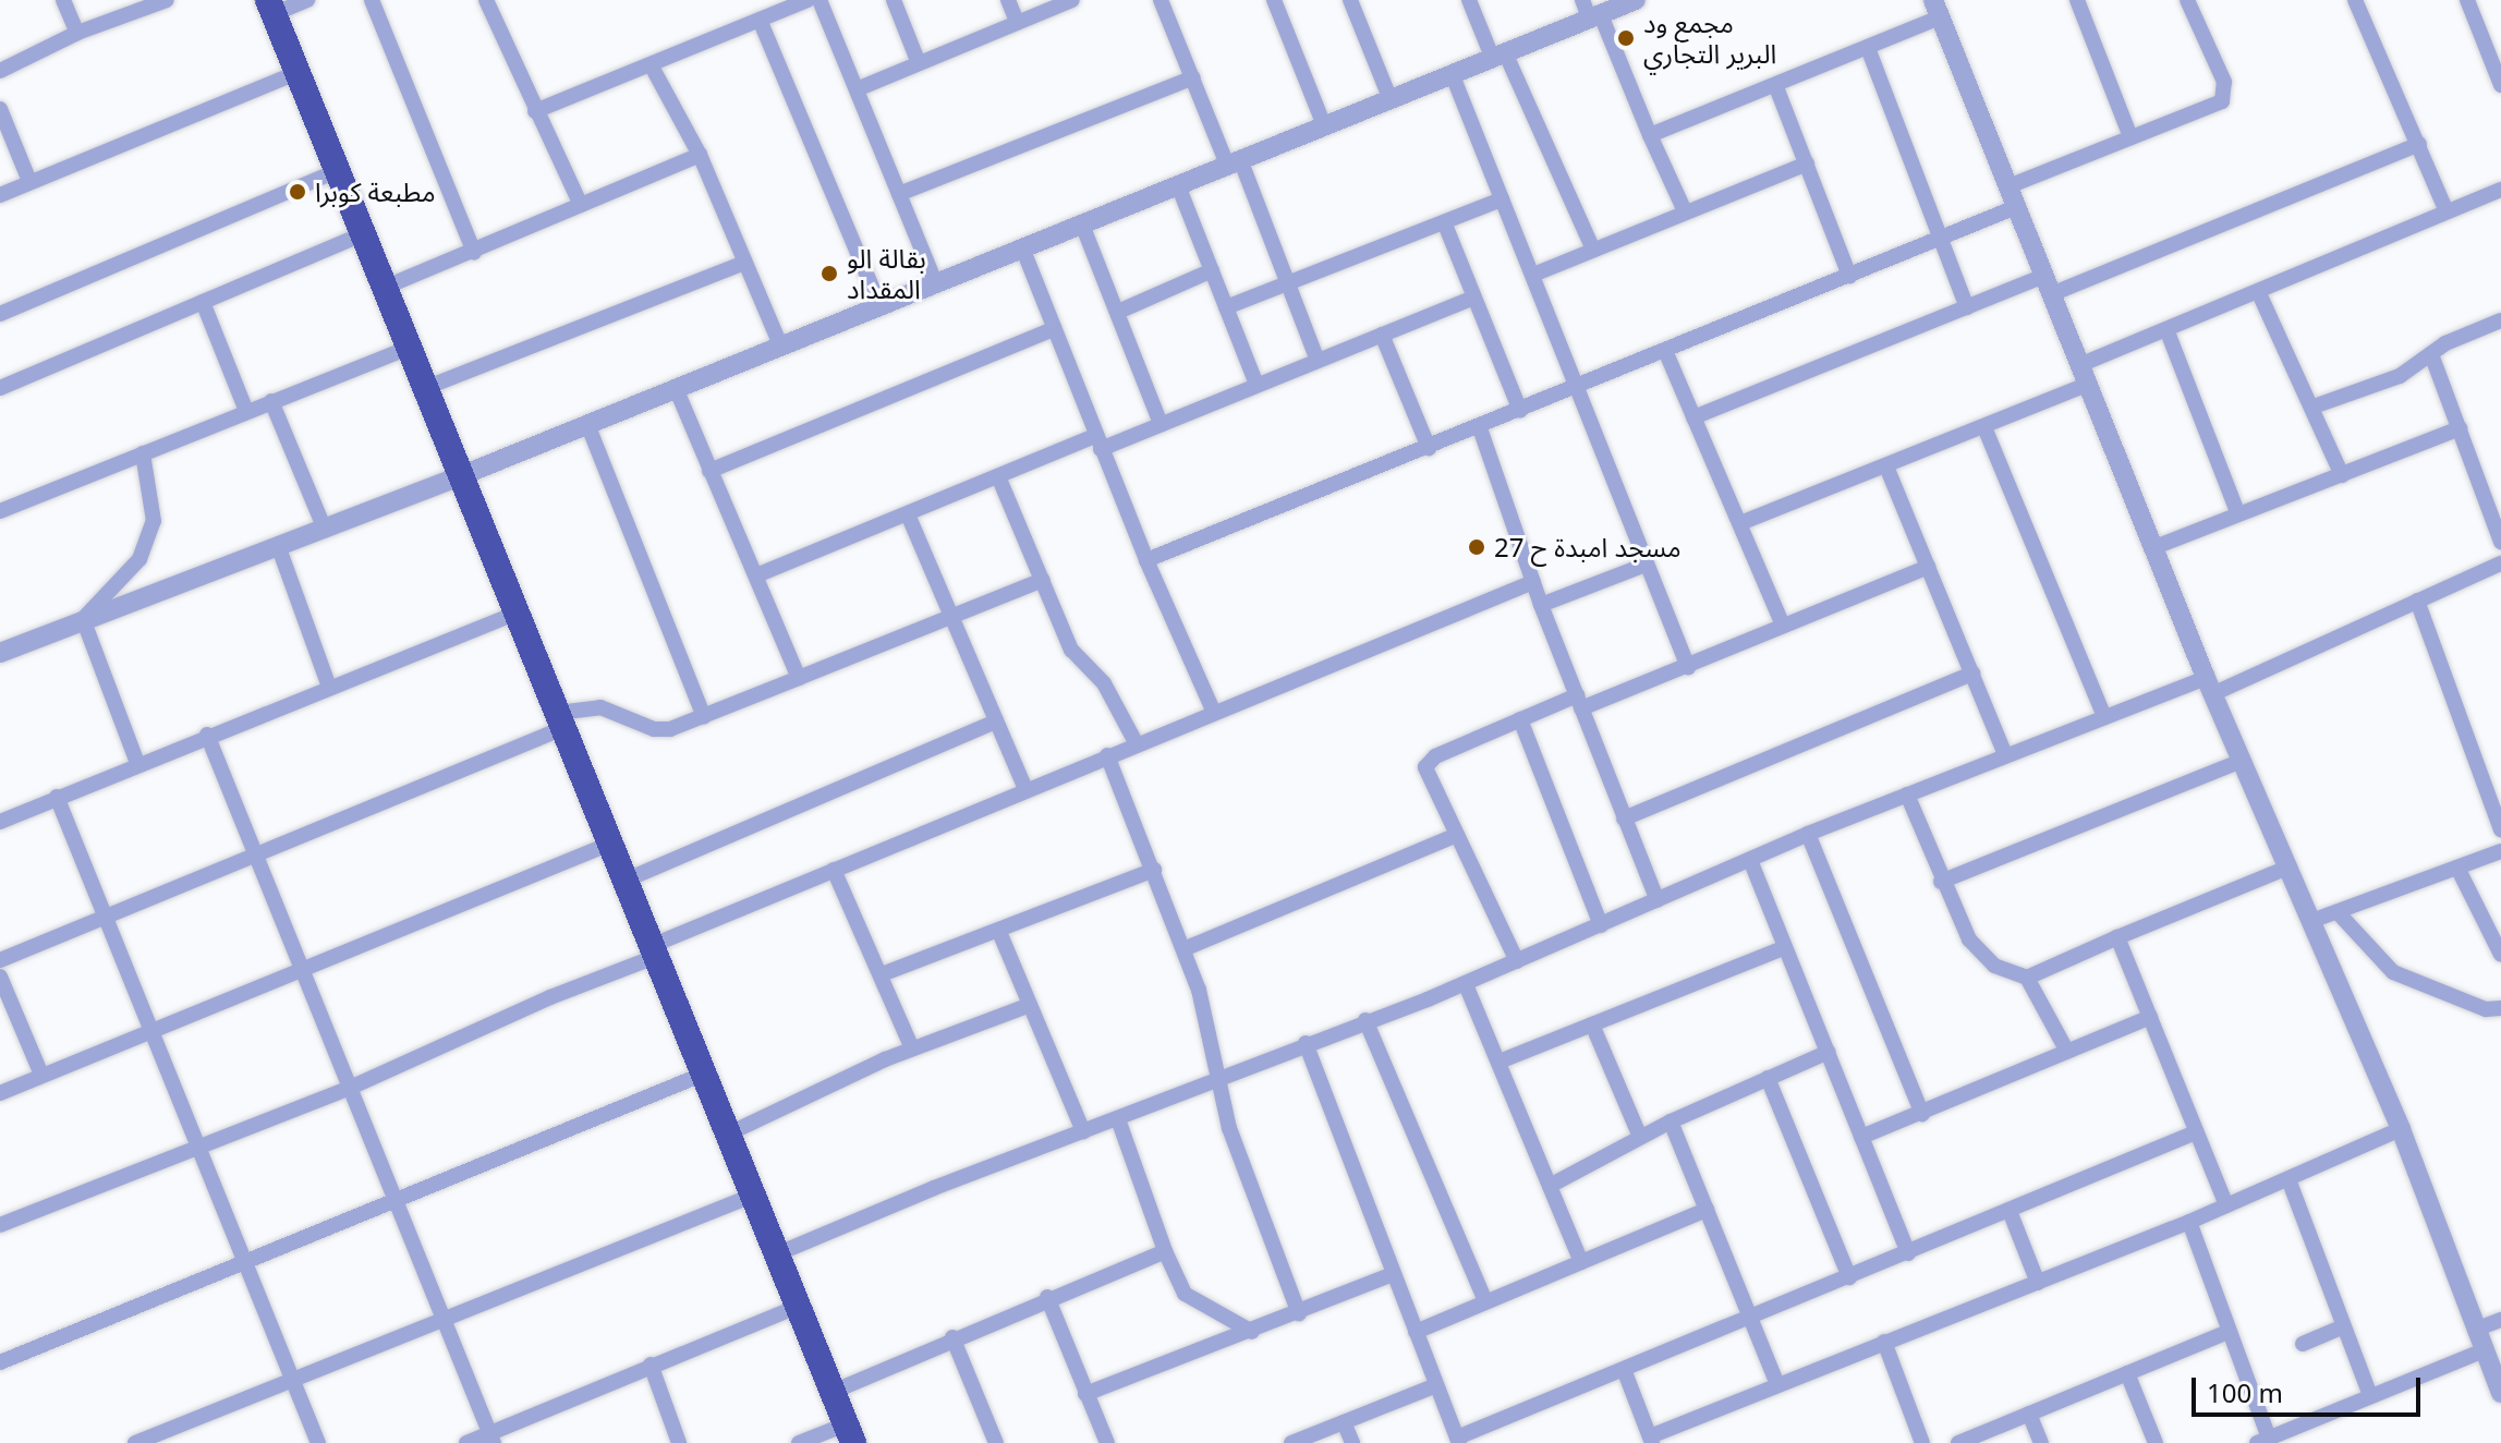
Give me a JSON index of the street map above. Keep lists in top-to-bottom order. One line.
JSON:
{"places":["مجمع ود البرير التجاري","مطبعة كوبرا","بقالة الو المقداد","مسجد امبدة ح 27"],"scale_bar":"100 m"}
